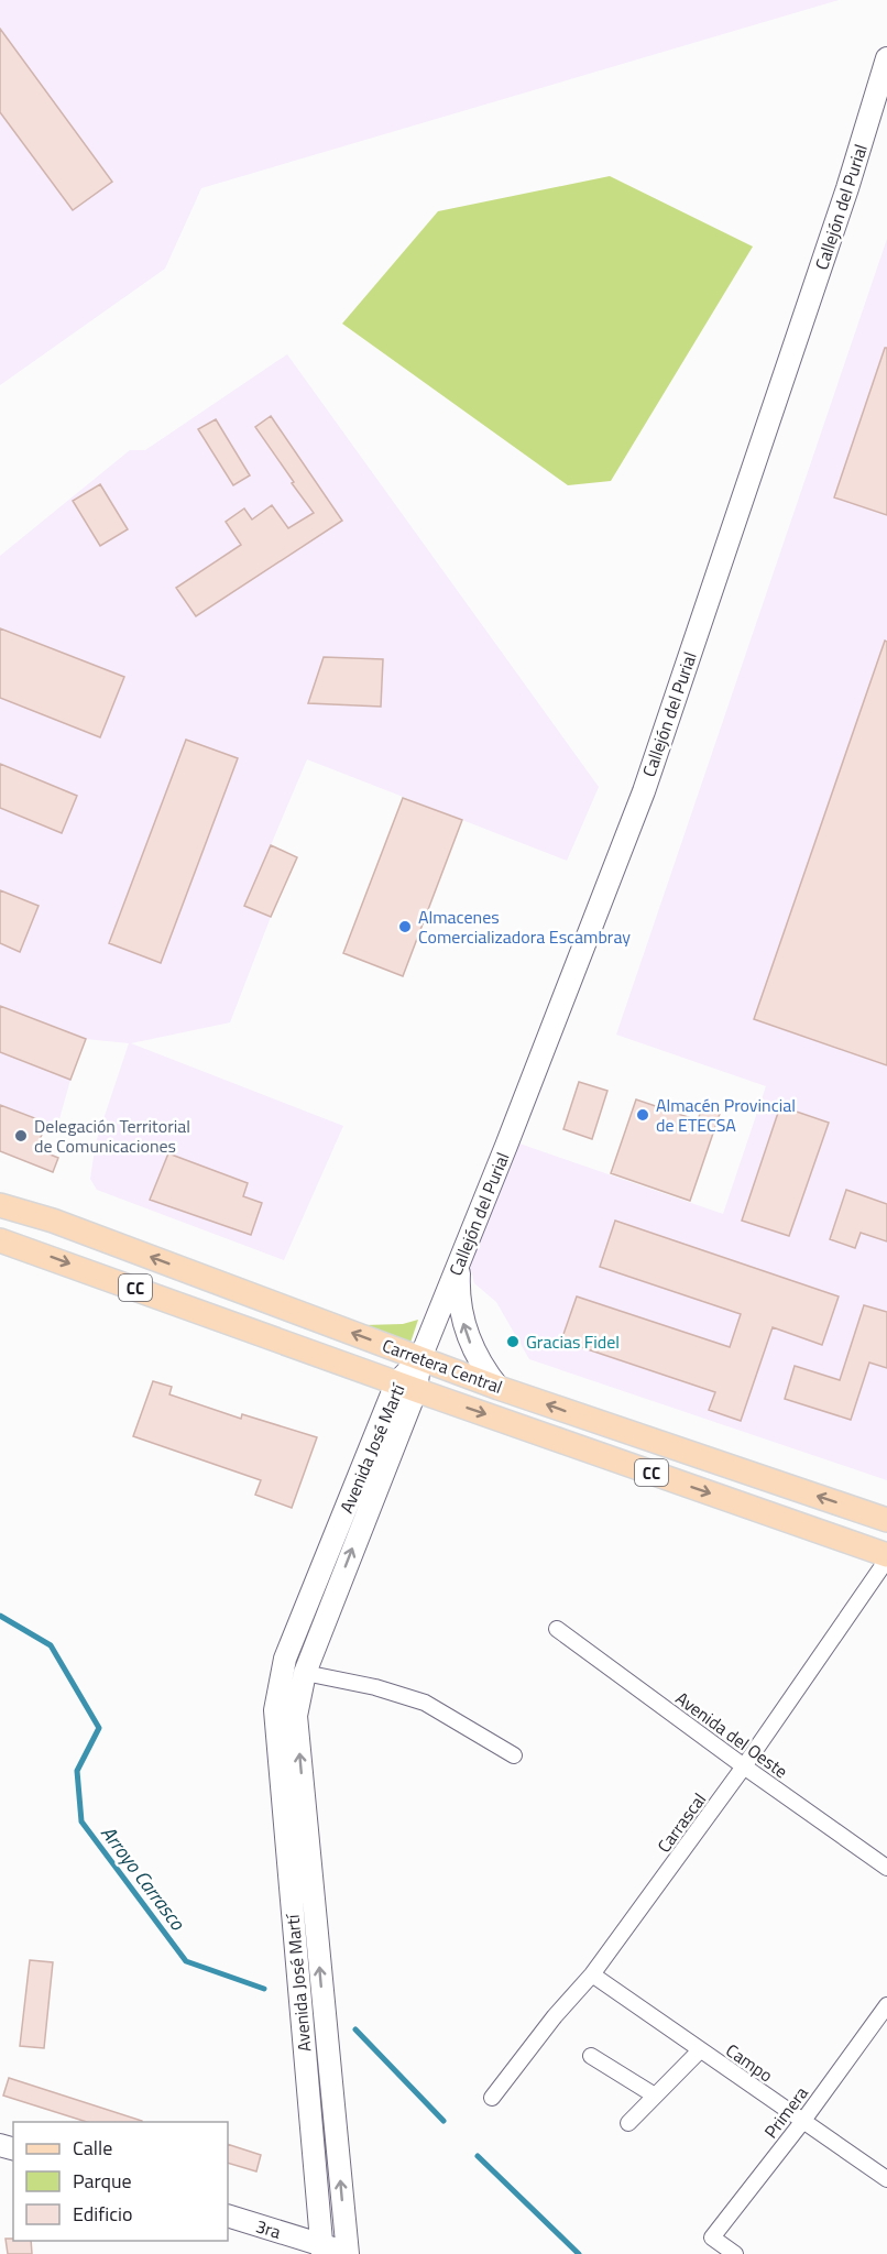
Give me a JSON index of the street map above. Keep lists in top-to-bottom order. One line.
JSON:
{"streets":{"main road":["Callejón del Purial","CC","Carretera Central","Avenida José Martí","3ra"],"street":["Avenida del Oeste","Carrascal","Campo","Primera"]},"crossings":[["Callejón del Purial","Carretera Central"],["Callejón del Purial","Avenida José Martí"],["Carretera Central","Avenida José Martí"],["Carretera Central","Carrascal"],["Avenida José Martí","3ra"],["Avenida del Oeste","Carrascal"],["Carrascal","Campo"],["Campo","Primera"]],"water":["Arroyo Carrasco"],"places":["Almacenes Comercializadora Escambray","Almacén Provincial de ETECSA","Delegación Territorial de Comunicaciones","Gracias Fidel"],"legend":["Calle","Parque","Edificio"]}
